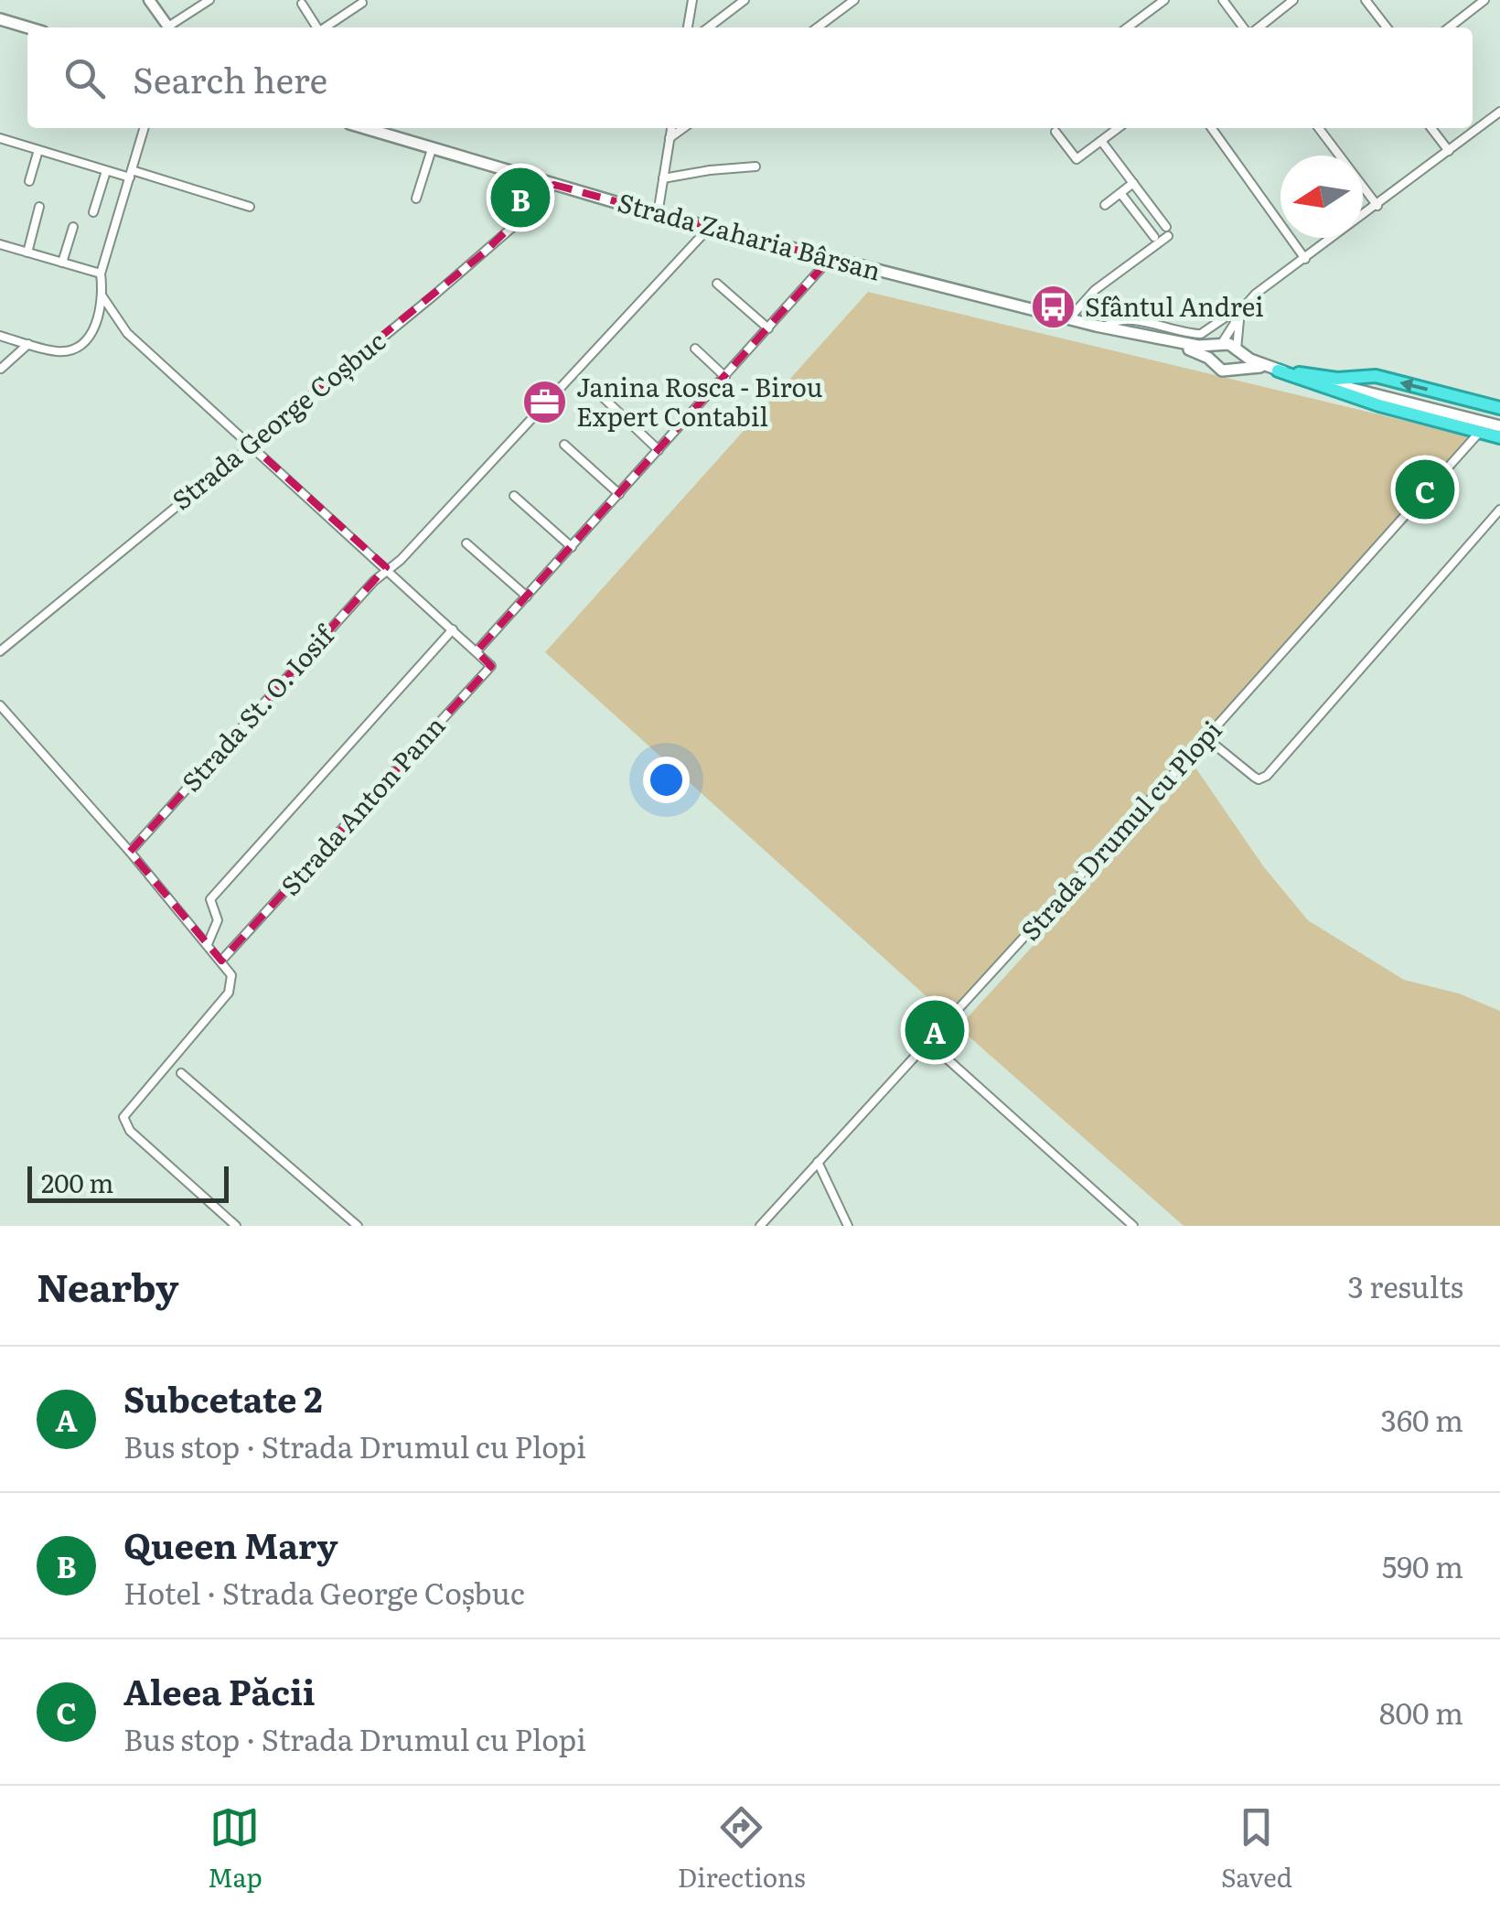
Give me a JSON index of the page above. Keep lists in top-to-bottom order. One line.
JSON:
{"streets":{"main road":["Strada Zaharia Bârsan"],"street":["Strada George Coșbuc","Strada St. O. Iosif","Strada Anton Pann","Strada Drumul cu Plopi"]},"crossings":[["Strada Zaharia Bârsan","Strada George Coșbuc"],["Strada Zaharia Bârsan","Strada St. O. Iosif"]],"places":{"bus stop":["Sfântul Andrei"],"office":["Janina Rosca - Birou Expert Contabil"]},"scale_bar":"200 m","north":"left","page":{"search":"Search here","pins":["B","C","A"],"scale":"200 m","heading":["Nearby","3 results"],"list":[{"mark":"A","name":"Subcetate 2","note":"Bus stop · Strada Drumul cu Plopi","value":"360 m"},{"mark":"B","name":"Queen Mary","note":"Hotel · Strada George Coșbuc","value":"590 m"},{"mark":"C","name":"Aleea Păcii","note":"Bus stop · Strada Drumul cu Plopi","value":"800 m"}],"nav":["Map","Directions","Saved"]}}
